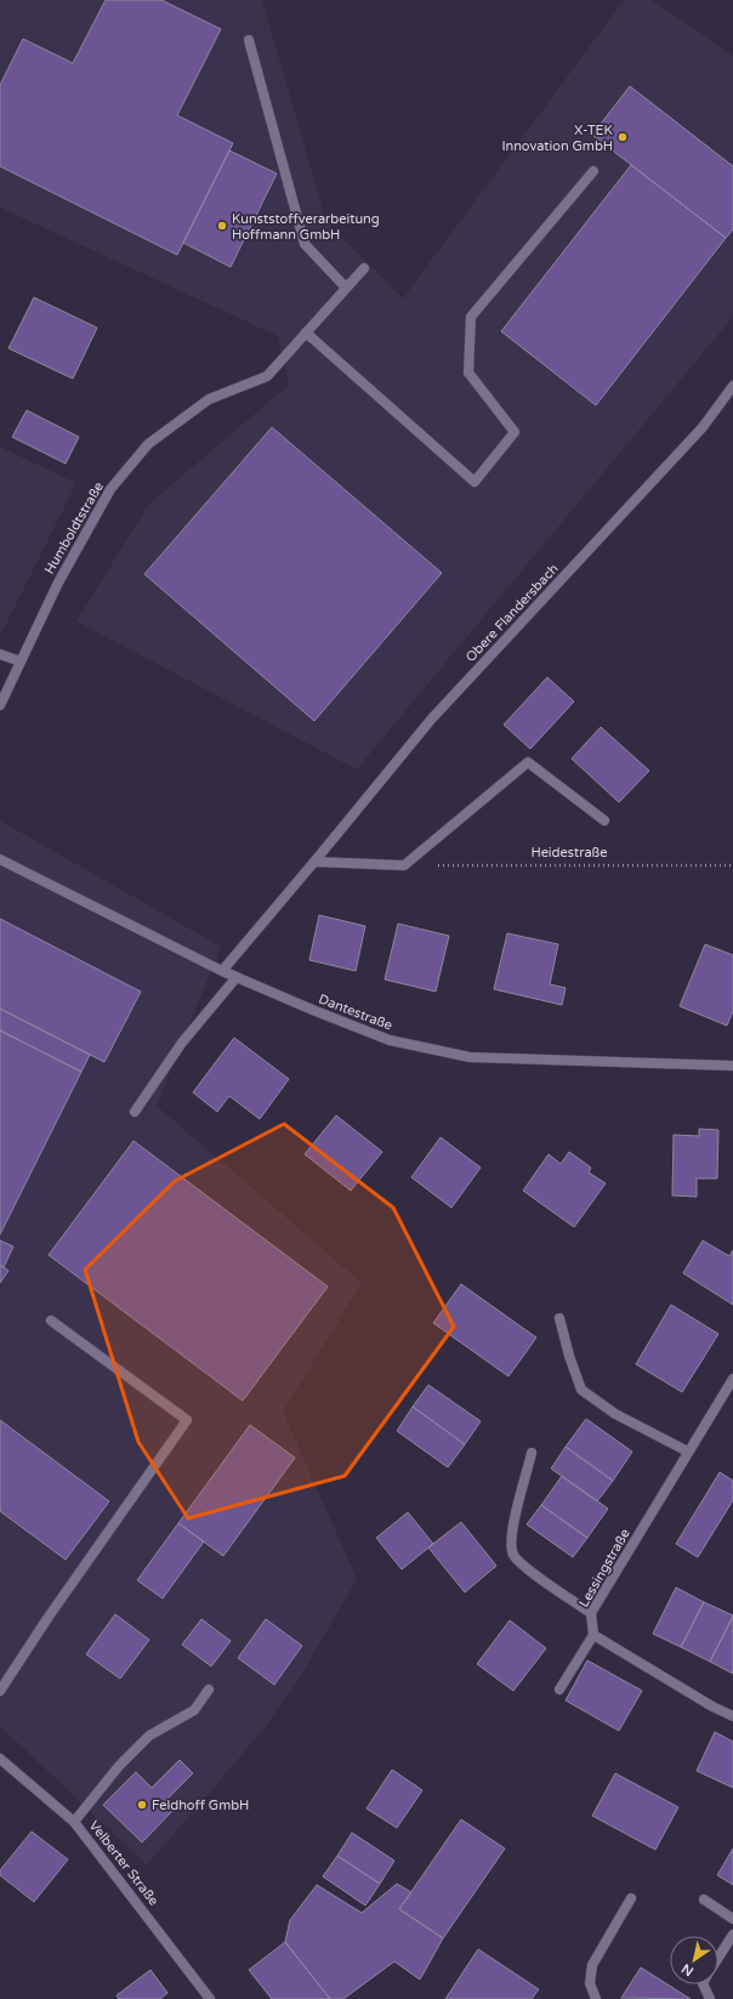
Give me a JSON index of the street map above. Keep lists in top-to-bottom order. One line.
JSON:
{"streets":{"street":["Humboldtstraße","Obere Flandersbach","Dantestraße","Lessingstraße","Velberter Straße"],"path":["Heidestraße"]},"places":["X-TEK Innovation GmbH","Kunststoffverarbeitung Hoffmann GmbH","Feldhoff GmbH"],"north":"bottom left"}
